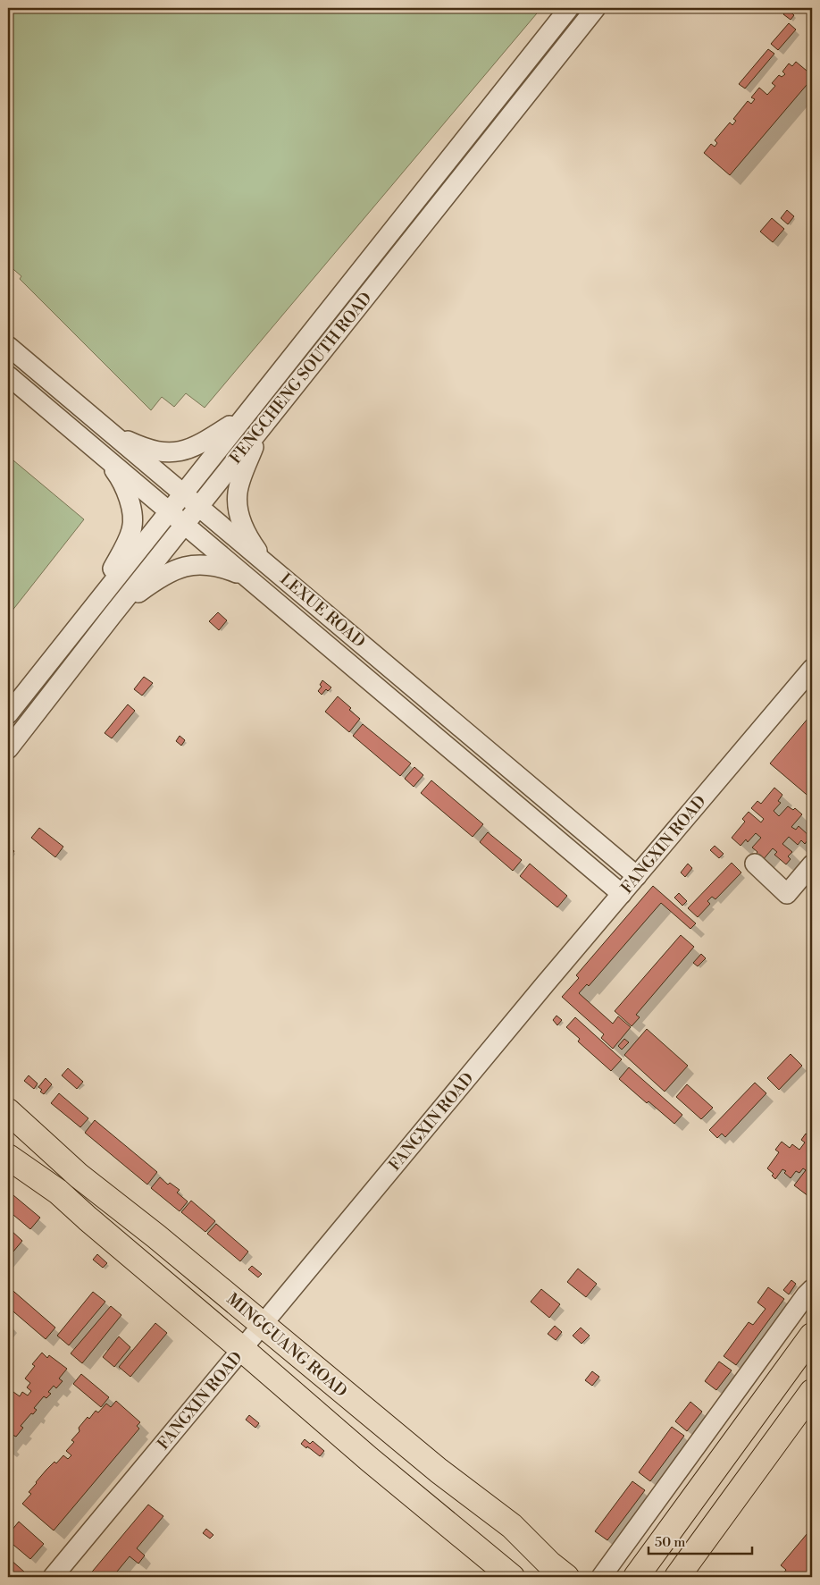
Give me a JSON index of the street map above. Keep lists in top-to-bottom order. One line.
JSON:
{"streets":{"main road":["MINGGUANG ROAD"],"street":["FENGCHENG SOUTH ROAD","LEXUE ROAD","FANGXIN ROAD"]},"crossings":[["FENGCHENG SOUTH ROAD","LEXUE ROAD"],["LEXUE ROAD","FANGXIN ROAD"],["FANGXIN ROAD","MINGGUANG ROAD"]],"scale_bar":"50 m"}
